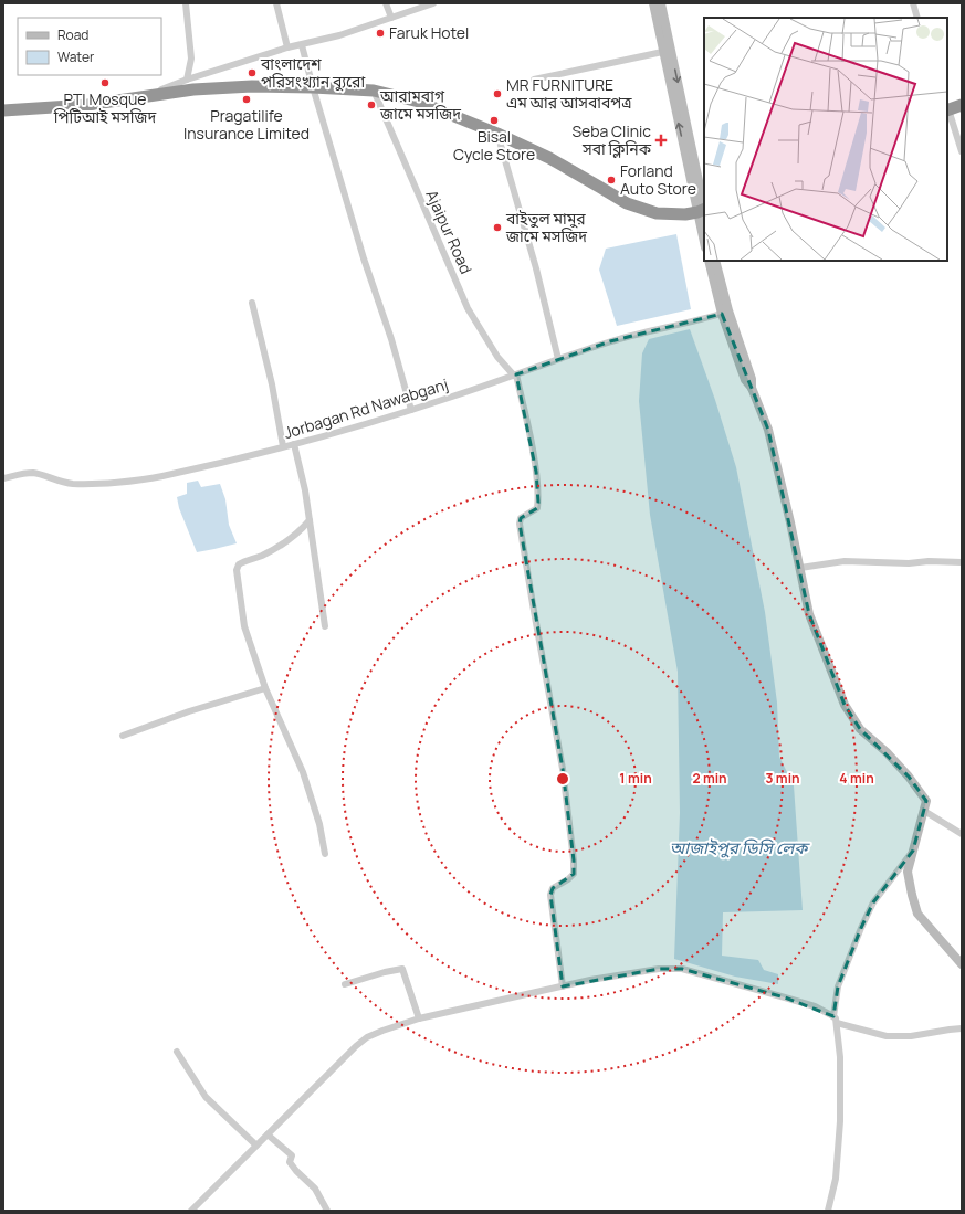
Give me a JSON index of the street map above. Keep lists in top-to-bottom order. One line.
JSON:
{"streets":{"street":["Ajaipur Road","Jorbagan Rd Nawabganj"]},"crossings":[["Ajaipur Road","Jorbagan Rd Nawabganj"]],"water":["আজাইপুর ডিসি লেক"],"places":{"other":["Faruk Hotel","বাংলাদেশ পরিসংখ্যান ব্যুরো","PTI Mosque পিটিআই মসজিদ","MR FURNITURE এম আর আসবাবপত্র","Pragatilife Insurance Limited","আরামবাগ জামে মসজিদ","Bisal Cycle Store","Forland Auto Store","বাইতুল মামুর জামে মসজিদ"],"health":["Seba Clinic সবা ক্লিনিক"]},"legend":["Road","Water"],"rings":["1 min","2 min","3 min","4 min"]}
